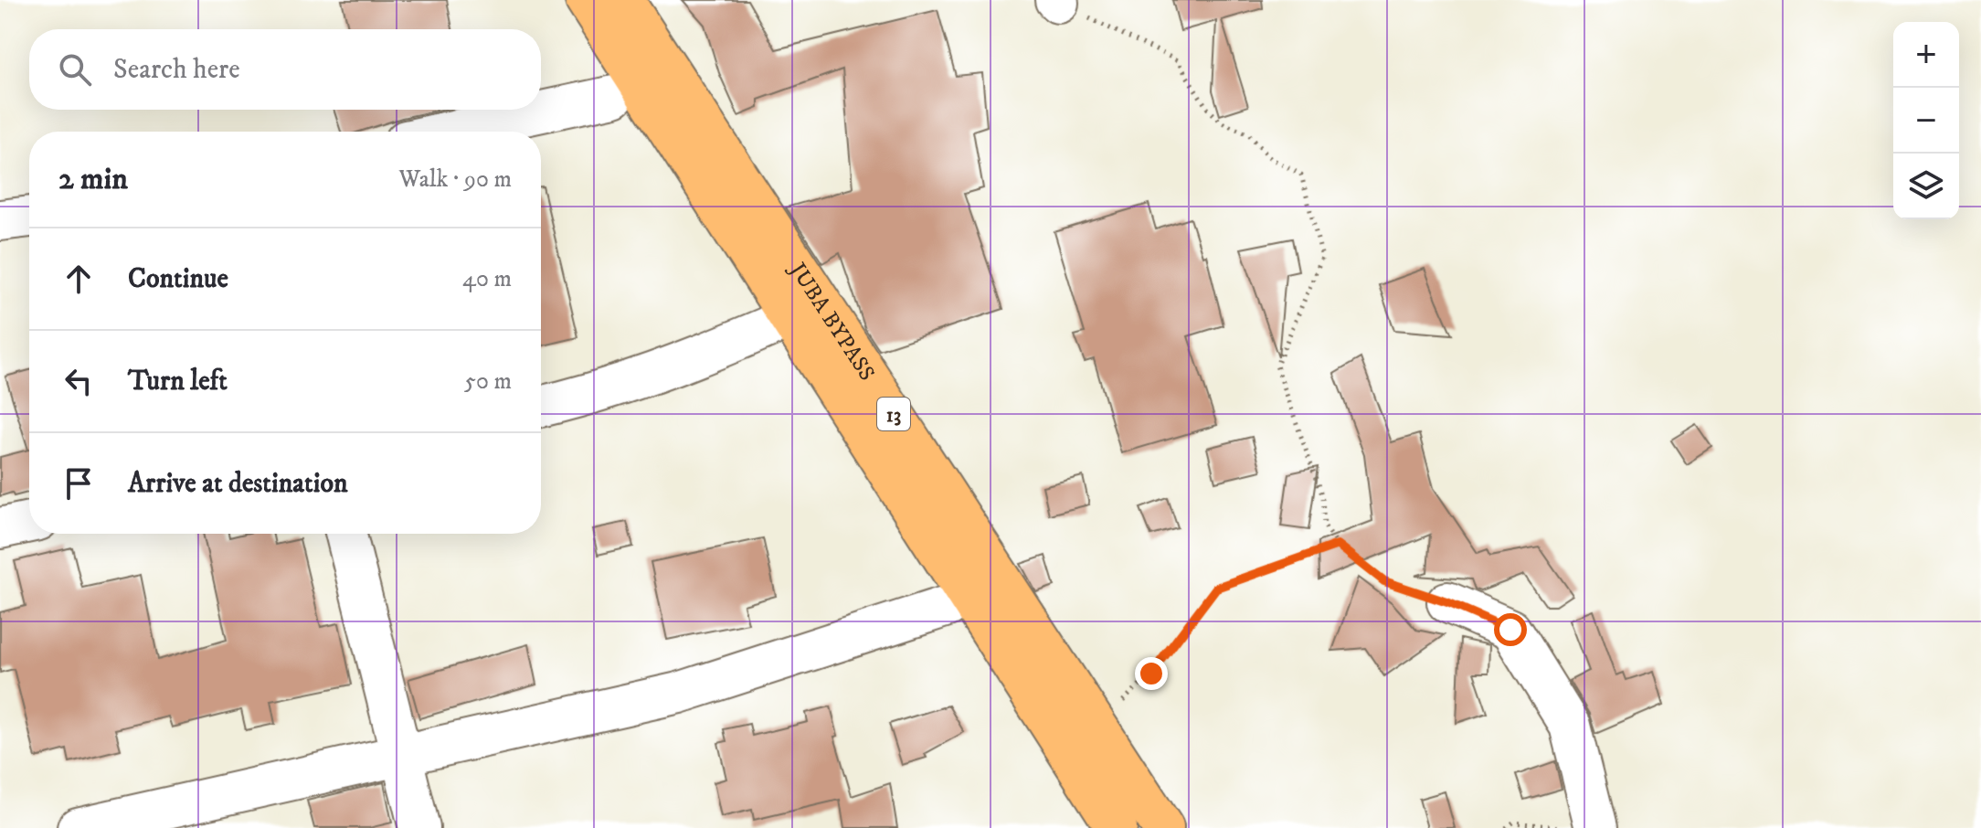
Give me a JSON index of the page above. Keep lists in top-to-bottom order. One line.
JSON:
{"streets":{"main road":["JUBA BYPASS","13"]},"page":{"map_buttons":["+","−"],"search":"Search here","heading":["2 min","Walk · 90 m"],"list":[["Continue","40 m"],["Turn left","50 m"],"Arrive at destination"]}}
